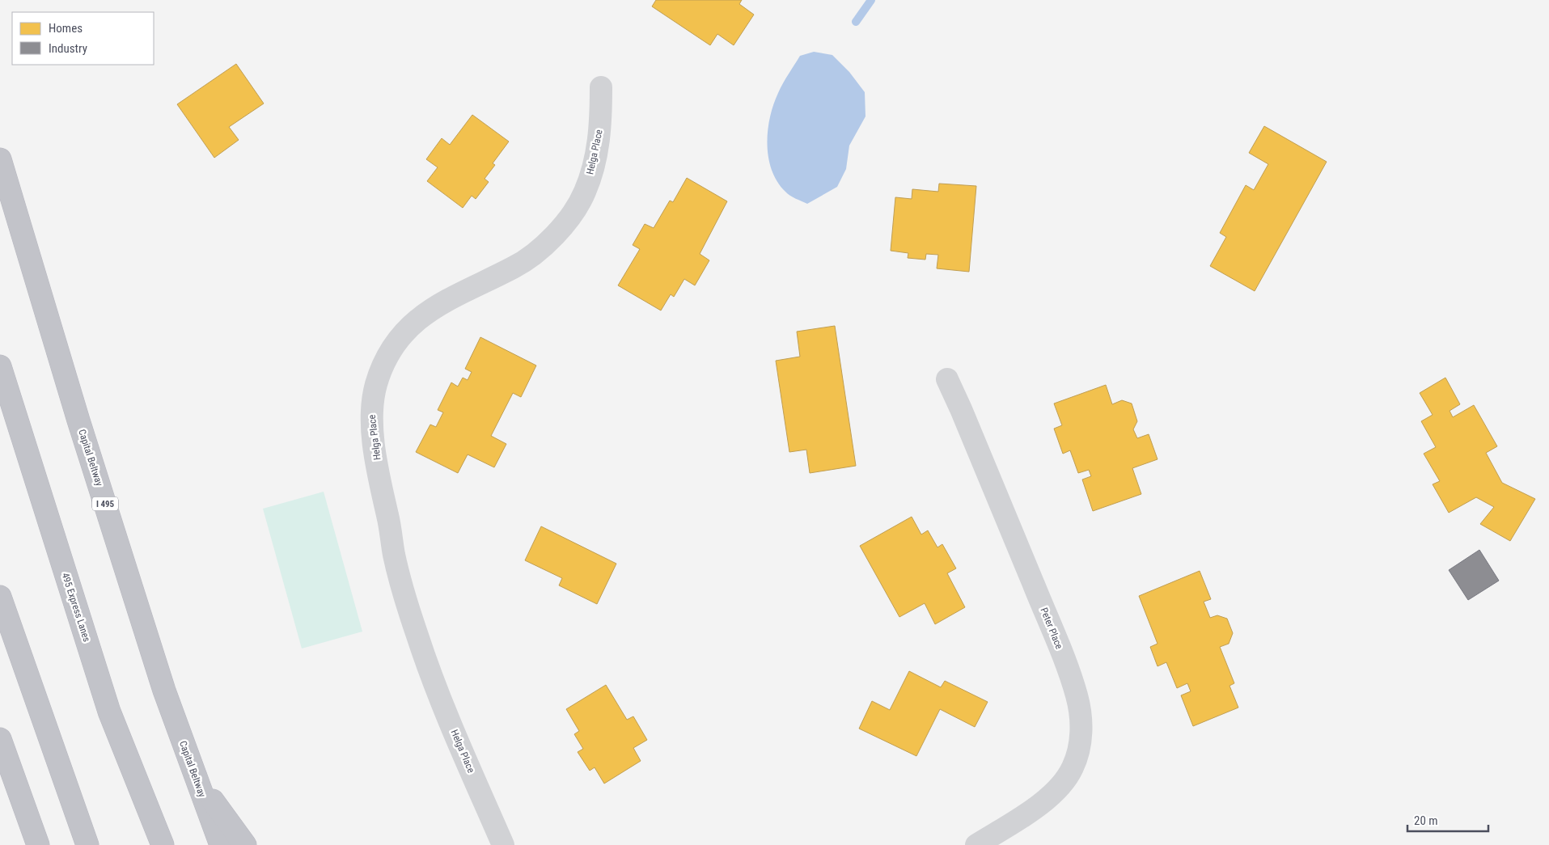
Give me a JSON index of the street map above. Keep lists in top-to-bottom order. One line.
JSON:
{"streets":{"highway":["Capital Beltway","I 495","495 Express Lanes"],"street":["Helga Place","Peter Place"]},"legend":["Homes","Industry"],"scale_bar":"20 m"}
